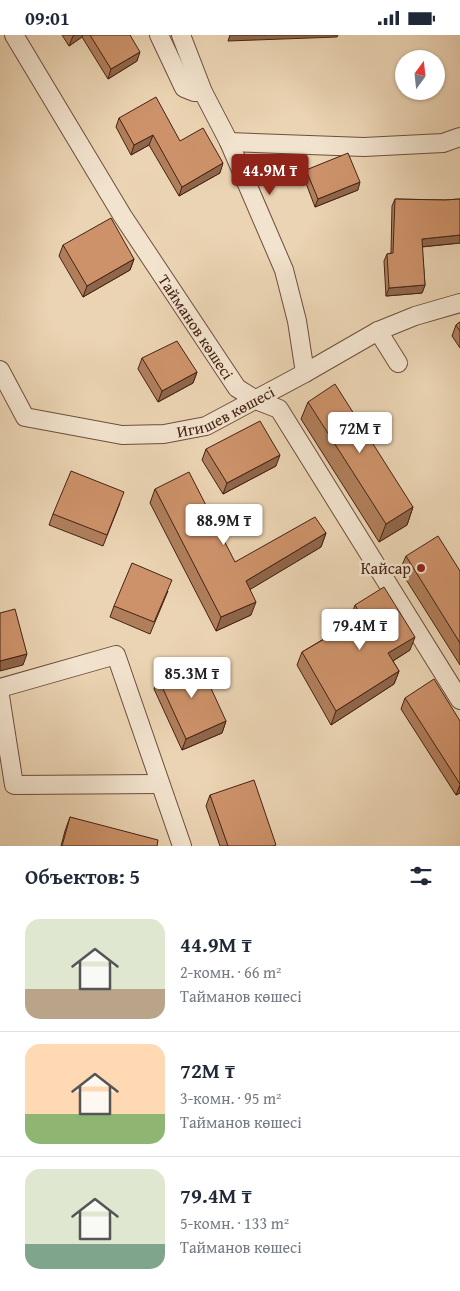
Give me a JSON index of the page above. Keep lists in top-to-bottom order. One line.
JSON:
{"streets":{"street":["Тайманов көшесі","Игишев көшесі"]},"crossings":[["Тайманов көшесі","Игишев көшесі"]],"places":["Кайсар"],"north":"top","page":{"status":"09:01","price":["44.9M ₸","72M ₸","88.9M ₸","79.4M ₸","85.3M ₸"],"heading":"Объектов: 5","list":[{"name":"44.9M ₸","note":"2-комн. · 66 m² · Тайманов көшесі"},{"name":"72M ₸","note":"3-комн. · 95 m² · Тайманов көшесі"},{"name":"79.4M ₸","note":"5-комн. · 133 m² · Тайманов көшесі"}]}}
